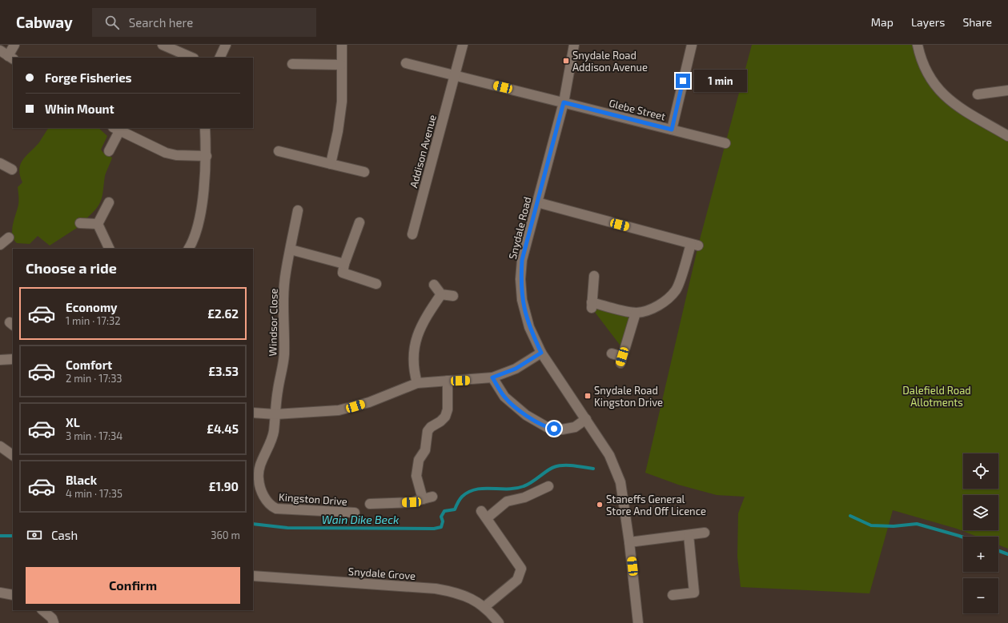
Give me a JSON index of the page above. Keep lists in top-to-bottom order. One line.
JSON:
{"streets":{"street":["Glebe Street","Addison Avenue","Snydale Road","Windsor Close","Kingston Drive","Snydale Grove"]},"crossings":[["Glebe Street","Snydale Road"],["Windsor Close","Kingston Drive"]],"water":["Wain Dike Beck"],"parks":["Dalefield Road Allotments"],"places":{"transit":["Snydale Road Addison Avenue","Snydale Road Kingston Drive"],"other":["Staneffs General Store And Off Licence"]},"page":{"header":"Cabway","search":"Search here","nav":["Map","Layers","Share"],"banner":["Forge Fisheries","Whin Mount"],"bubble":"1 min","heading":"Choose a ride","list":[{"name":"Economy","note":"1 min · 17:32","value":"£2.62"},{"name":"Comfort","note":"2 min · 17:33","value":"£3.53"},{"name":"XL","note":"3 min · 17:34","value":"£4.45"},{"name":"Black","note":"4 min · 17:35","value":"£1.90"}],"map_buttons":["+","−"],"pay":["Cash","360 m"],"buttons":"Confirm"}}
